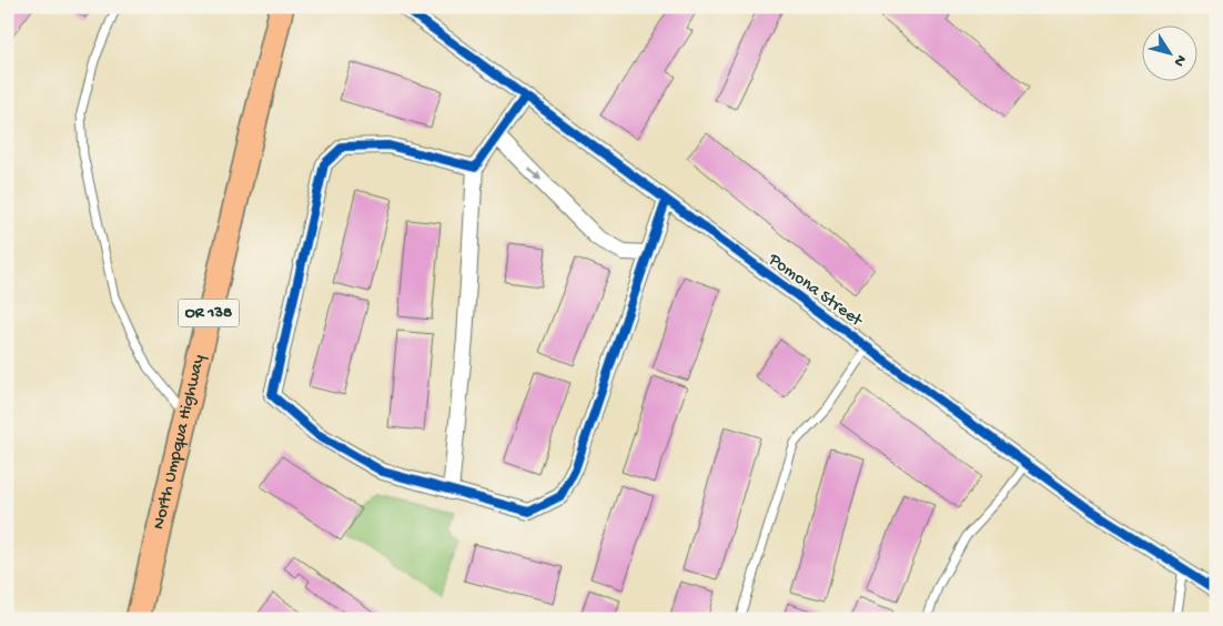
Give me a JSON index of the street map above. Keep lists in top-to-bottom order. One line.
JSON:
{"streets":{"main road":["OR 138","North Umpqua Highway"],"street":["Pomona Street"]},"north":"bottom right"}
